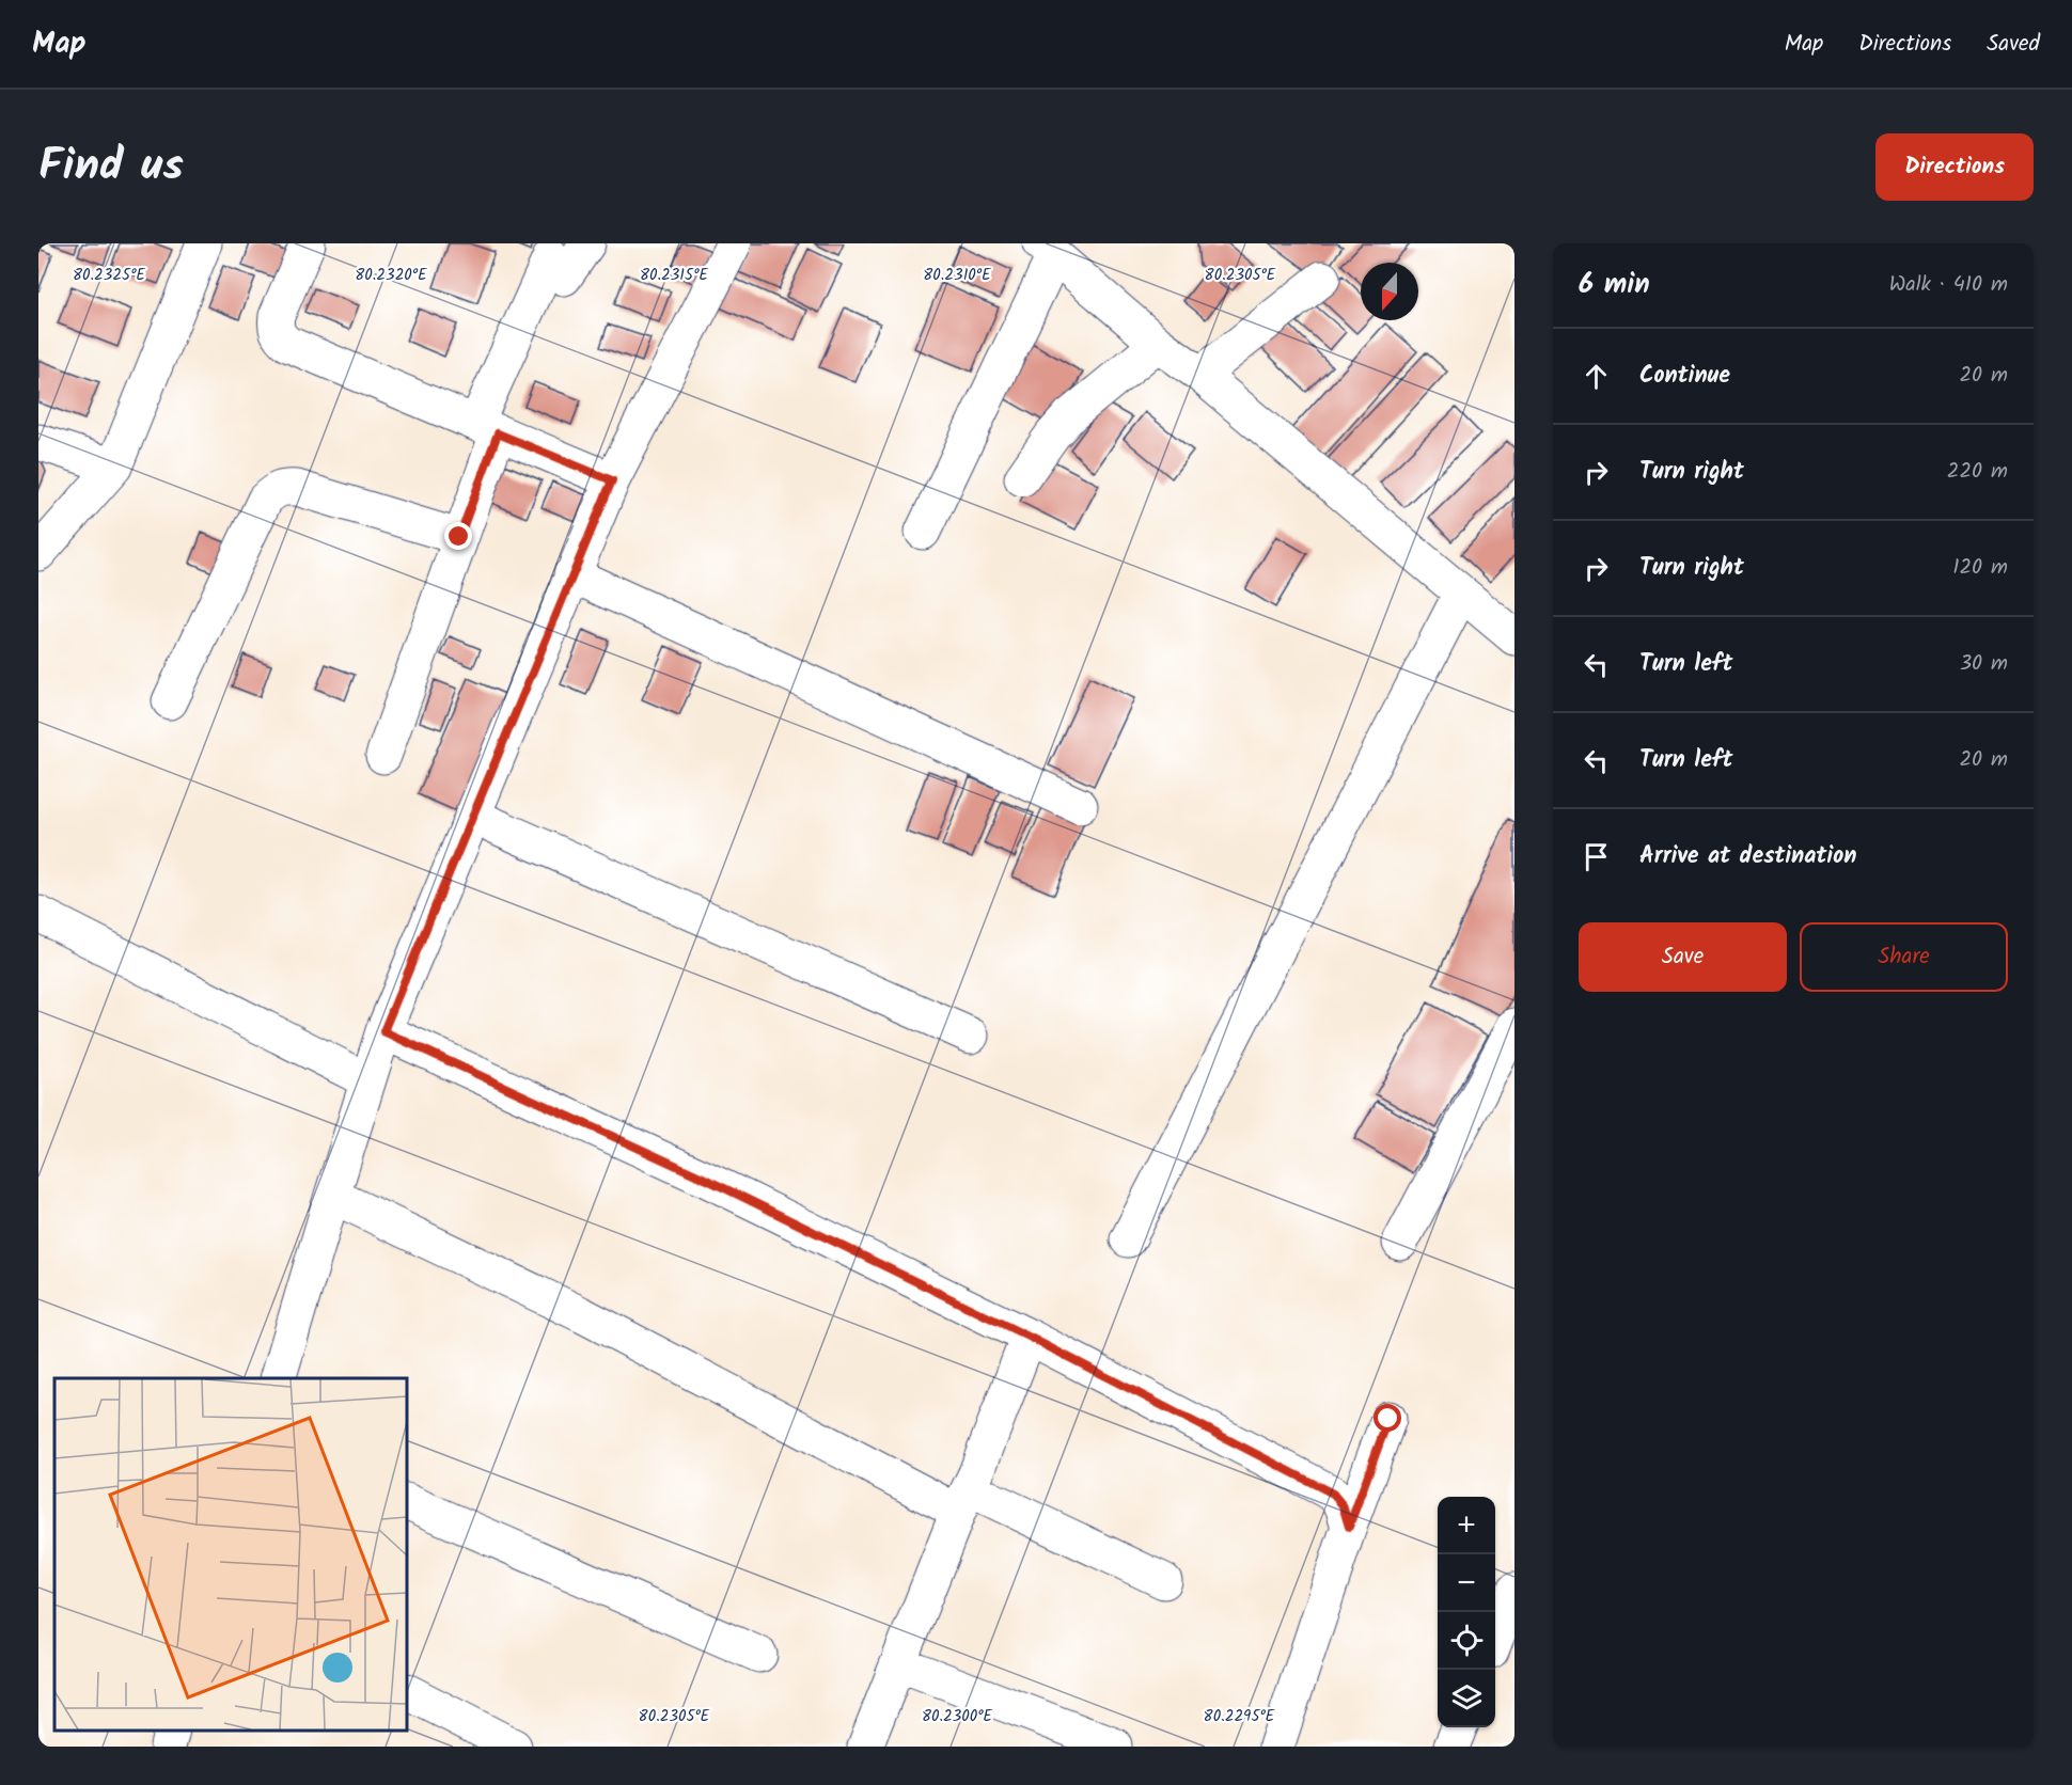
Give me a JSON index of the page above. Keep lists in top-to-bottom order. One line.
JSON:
{"north":"bottom","page":{"header":"Map","nav":["Map","Directions","Saved"],"title":"Find us","buttons":["Directions",["Save","Share"]],"heading":["6 min","Walk · 410 m"],"list":[["Continue","20 m"],["Turn right","220 m"],["Turn right","120 m"],["Turn left","30 m"],["Turn left","20 m"],"Arrive at destination"],"map_buttons":["+","−"]},"coordinates":["80.2325°E","80.2315°E","80.2310°E","80.2305°E","80.2320°E","80.2300°E","80.2295°E"]}
